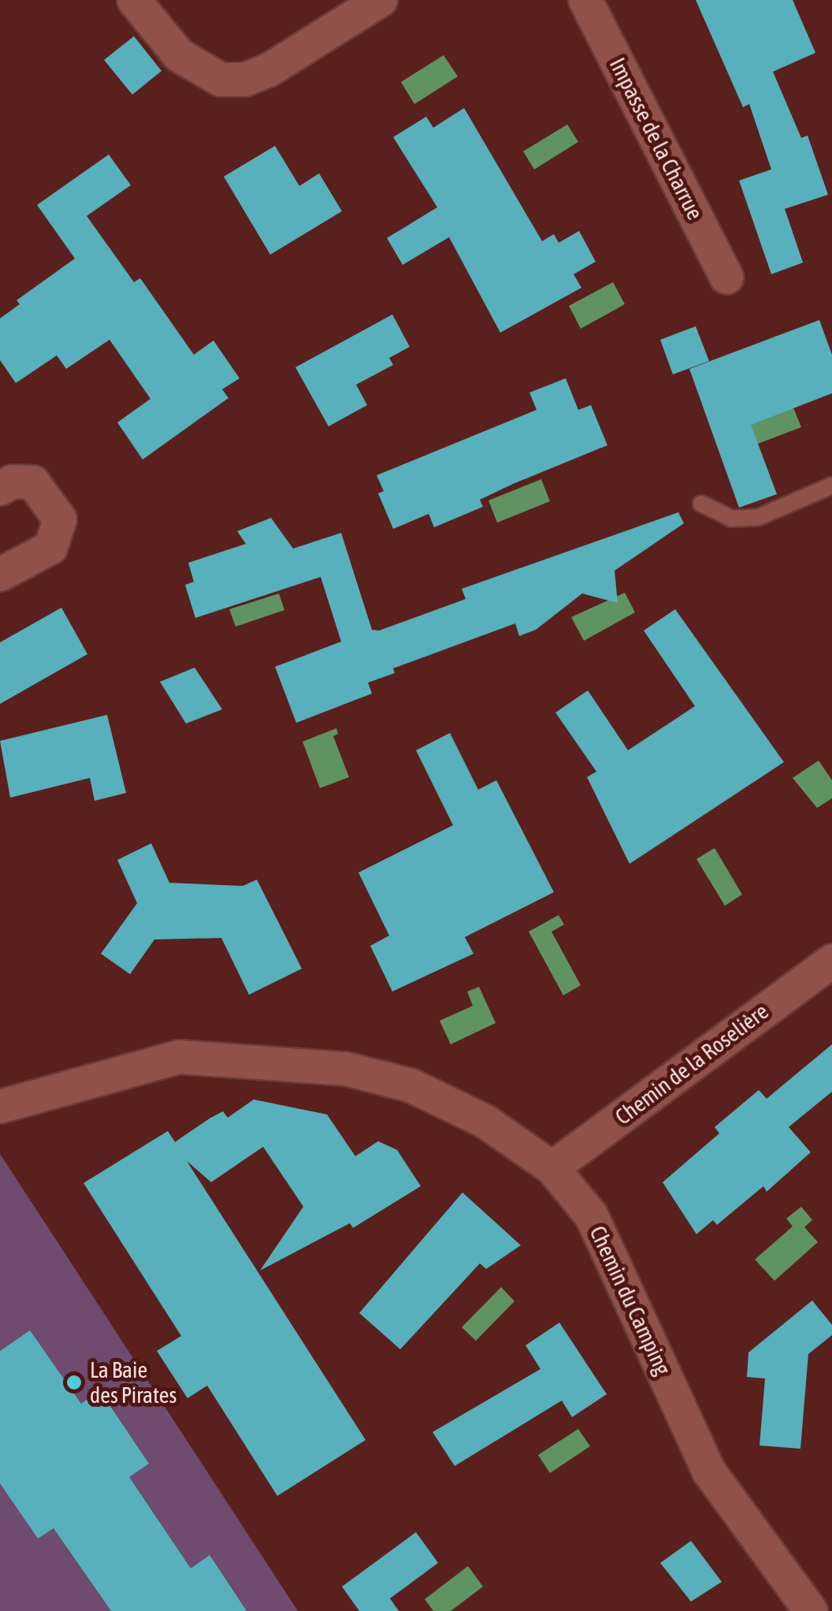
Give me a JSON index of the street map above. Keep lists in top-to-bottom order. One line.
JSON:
{"streets":{"street":["Impasse de la Charrue","Chemin de la Roselière","Chemin du Camping"]},"crossings":[["Chemin de la Roselière","Chemin du Camping"]],"places":["La Baie des Pirates"]}
